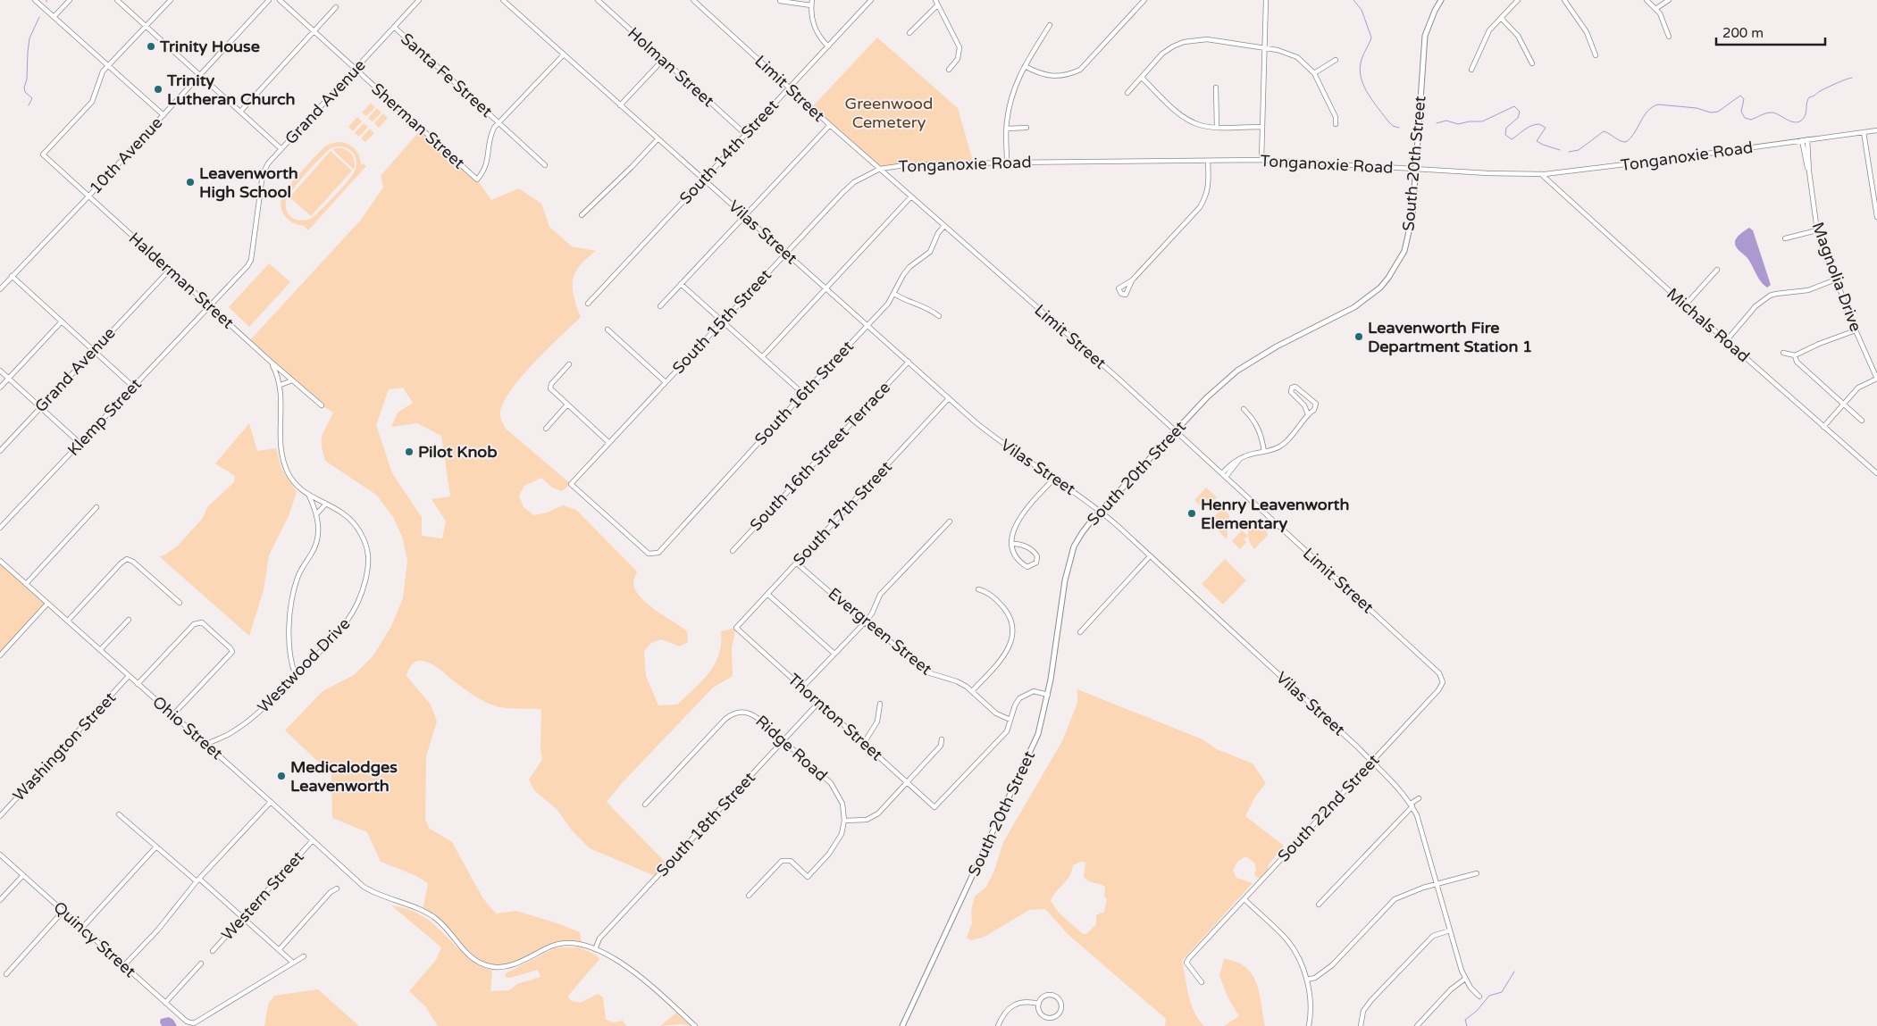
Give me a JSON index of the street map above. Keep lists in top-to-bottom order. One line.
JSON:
{"streets":{"main road":["South 20th Street"],"street":["Holman Street","Santa Fe Street","Limit Street","Grand Avenue","Sherman Street","South 14th Street","10th Avenue","Tonganoxie Road","Vilas Street","Magnolia Drive","Halderman Street","South 15th Street","Michals Road","South 16th Street","Klemp Street","South 16th Street Terrace","South 17th Street","Evergreen Street","Westwood Drive","Thornton Street","Ohio Street","Washington Street","Ridge Road","South 22nd Street","South 18th Street","Western Street","Quincy Street"]},"crossings":[["Holman Street","South 14th Street"],["Santa Fe Street","Grand Avenue"],["Santa Fe Street","Sherman Street"],["Limit Street","South 14th Street"],["Limit Street","Tonganoxie Road"],["Limit Street","South 20th Street"],["Limit Street","South 15th Street"],["Limit Street","South 16th Street"],["Limit Street","South 22nd Street"],["Grand Avenue","Sherman Street"],["Grand Avenue","Halderman Street"],["Grand Avenue","Klemp Street"],["South 14th Street","Vilas Street"],["10th Avenue","Halderman Street"],["Tonganoxie Road","South 20th Street"],["Tonganoxie Road","Magnolia Drive"],["Tonganoxie Road","South 15th Street"],["Tonganoxie Road","Michals Road"],["South 20th Street","Vilas Street"],["Vilas Street","South 15th Street"],["Vilas Street","South 16th Street"],["Vilas Street","South 16th Street Terrace"],["Vilas Street","South 17th Street"],["Vilas Street","South 22nd Street"],["Halderman Street","Klemp Street"],["Halderman Street","Westwood Drive"],["South 15th Street","South 16th Street"],["South 17th Street","Evergreen Street"],["South 17th Street","Thornton Street"],["Evergreen Street","Thornton Street"],["Westwood Drive","Ohio Street"],["Thornton Street","South 18th Street"],["Ohio Street","Washington Street"],["Ohio Street","South 18th Street"],["Ohio Street","Western Street"],["Ridge Road","South 18th Street"]],"parks":["Greenwood Cemetery"],"places":["Trinity House","Trinity Lutheran Church","Leavenworth High School","Leavenworth Fire Department Station 1","Pilot Knob","Henry Leavenworth Elementary","Medicalodges Leavenworth"],"scale_bar":"200 m"}
